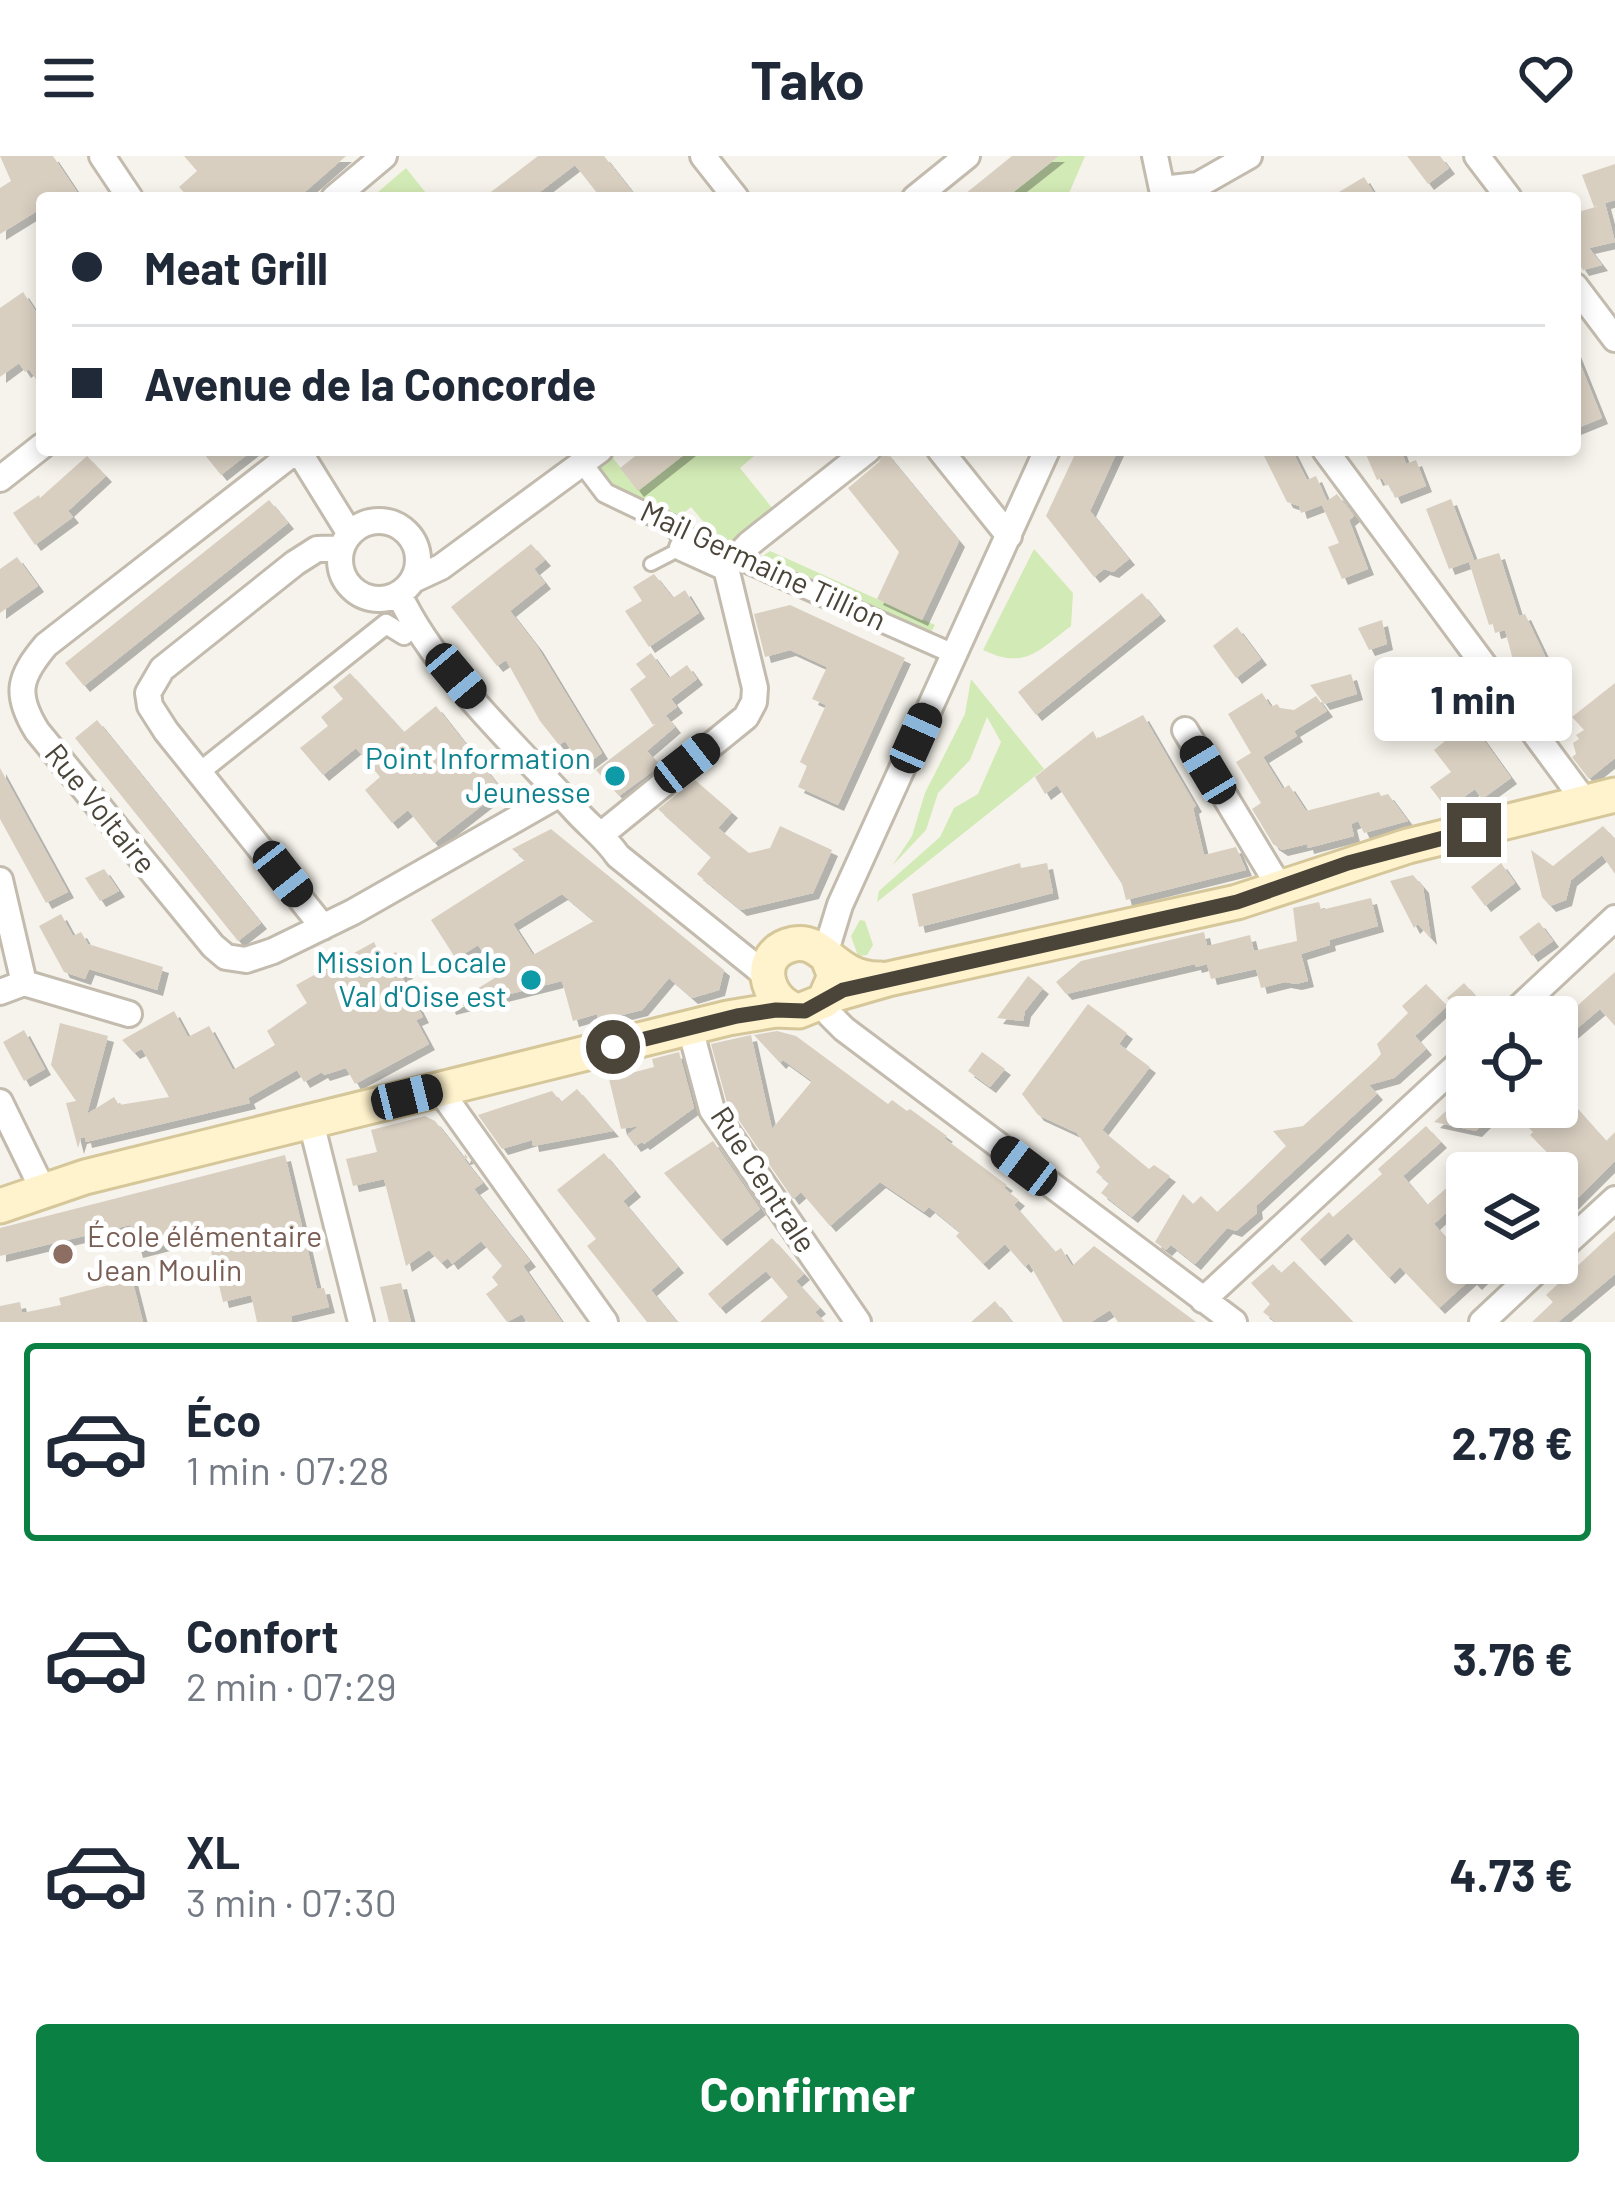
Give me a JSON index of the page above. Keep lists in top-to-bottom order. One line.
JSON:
{"streets":{"street":["Mail Germaine Tillion","Rue Voltaire","Rue Centrale"]},"places":["Point Information Jeunesse","Mission Locale Val d'Oise est","École élémentaire Jean Moulin"],"page":{"header":"Tako","banner":["Meat Grill","Avenue de la Concorde"],"bubble":"1 min","list":[{"name":"Éco","note":"1 min · 07:28","value":"2.78 €"},{"name":"Confort","note":"2 min · 07:29","value":"3.76 €"},{"name":"XL","note":"3 min · 07:30","value":"4.73 €"}],"buttons":"Confirmer"}}
